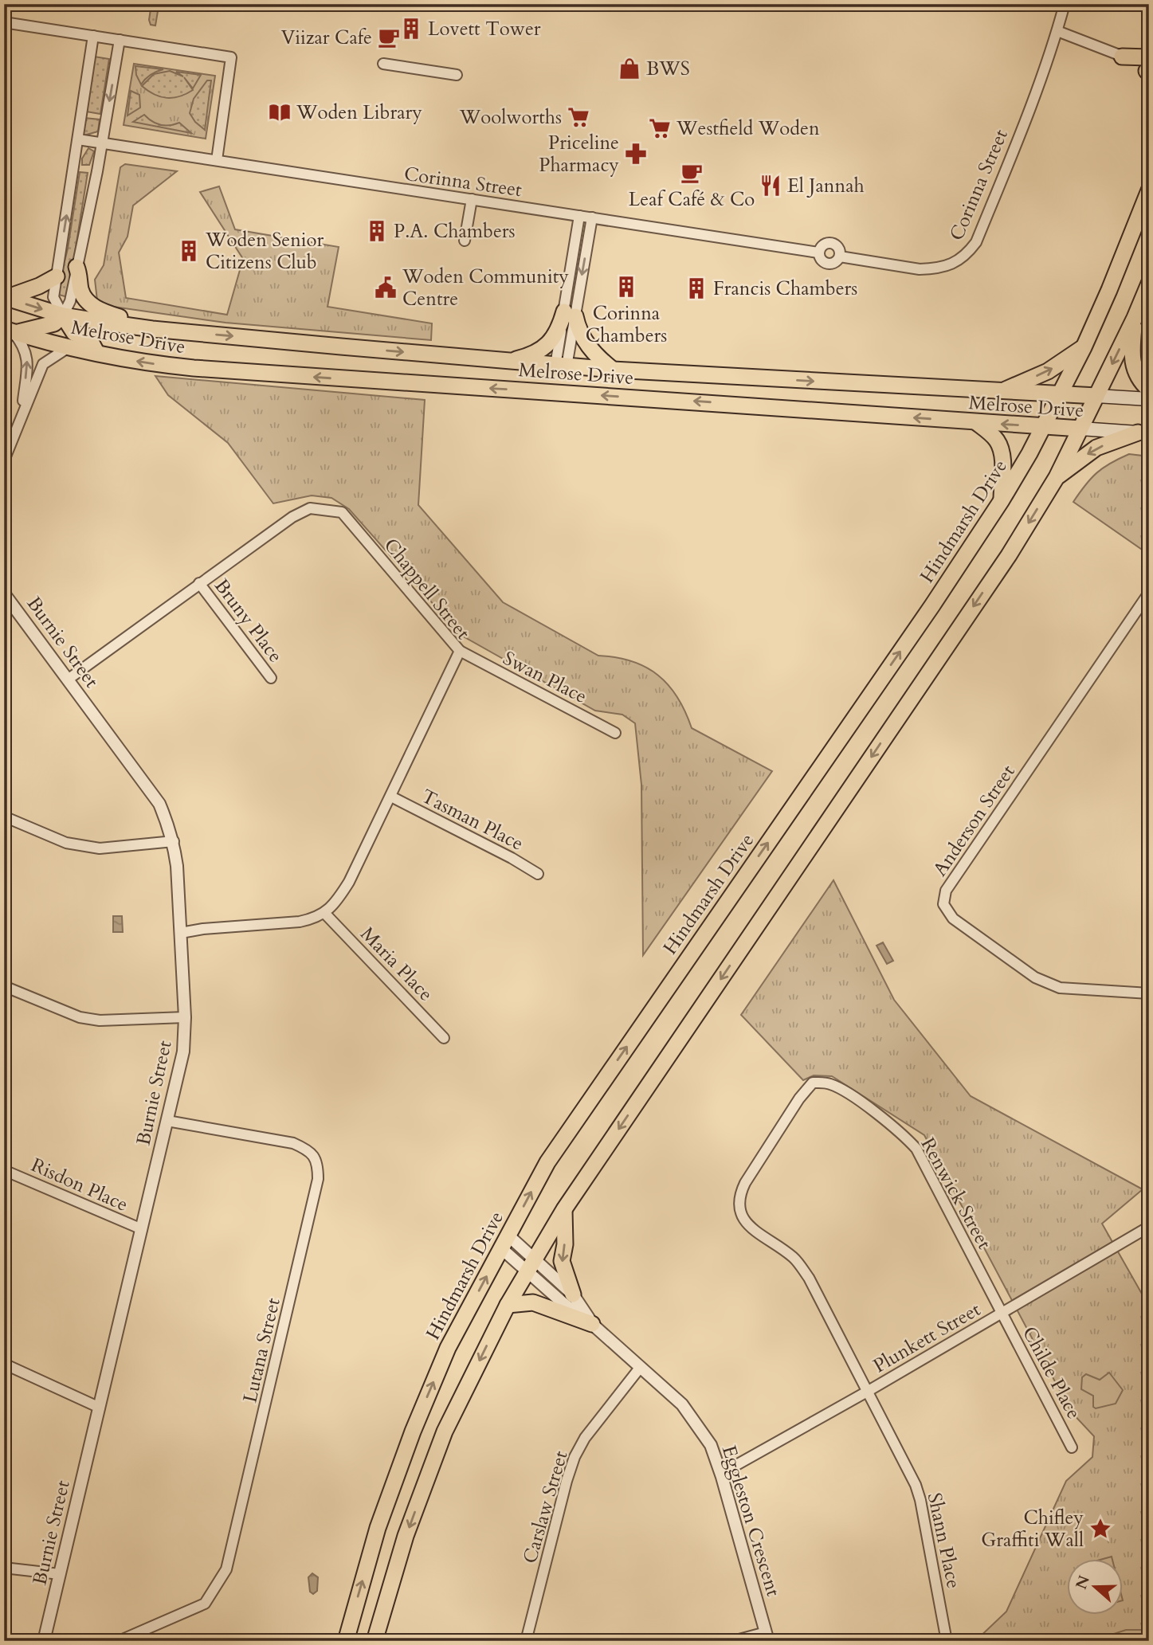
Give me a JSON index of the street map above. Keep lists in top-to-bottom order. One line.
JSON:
{"streets":{"main road":["Melrose Drive","Hindmarsh Drive"],"street":["Corinna Street","Chappell Street","Bruny Place","Burnie Street","Swan Place","Tasman Place","Anderson Street","Maria Place","Risdon Place","Renwick Street","Plunkett Street","Lutana Street","Childe Place","Carslaw Street","Eggleston Crescent","Shann Place"]},"crossings":[["Melrose Drive","Hindmarsh Drive"],["Hindmarsh Drive","Eggleston Crescent"],["Chappell Street","Bruny Place"],["Chappell Street","Burnie Street"],["Chappell Street","Swan Place"],["Chappell Street","Tasman Place"],["Chappell Street","Maria Place"],["Burnie Street","Risdon Place"],["Burnie Street","Lutana Street"],["Renwick Street","Plunkett Street"],["Renwick Street","Childe Place"],["Renwick Street","Shann Place"],["Plunkett Street","Childe Place"],["Plunkett Street","Eggleston Crescent"],["Plunkett Street","Shann Place"],["Carslaw Street","Eggleston Crescent"]],"places":{"building":["Lovett Tower","P.A. Chambers","Woden Senior Citizens Club","Corinna Chambers","Francis Chambers"],"cafe":["Viizar Cafe","Leaf Café & Co"],"shop":["BWS"],"library":["Woden Library"],"supermarket":["Woolworths","Westfield Woden"],"pharmacy":["Priceline Pharmacy"],"restaurant":["El Jannah"],"public building":["Woden Community Centre"],"place":["Chifley Graffiti Wall"]},"north":"left"}
